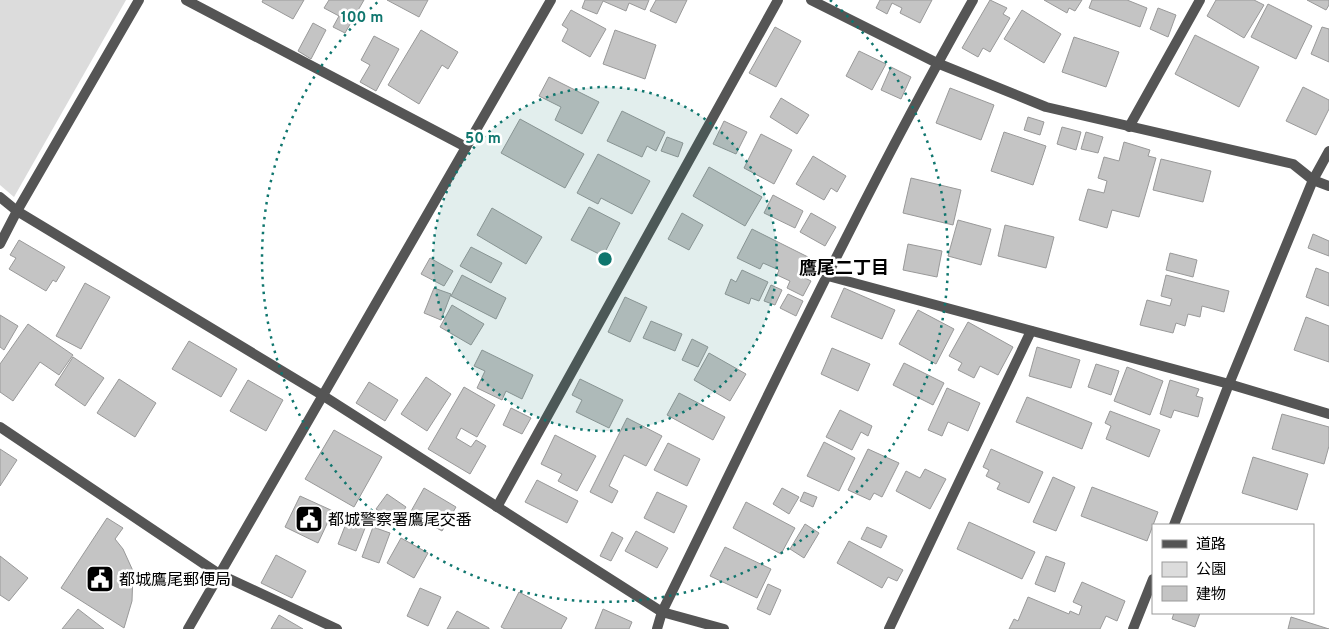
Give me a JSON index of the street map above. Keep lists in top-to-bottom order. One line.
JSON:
{"districts":["鷹尾二丁目"],"places":{"public building":["都城警察署鷹尾交番","都城鷹尾郵便局"]},"legend":["道路","公園","建物"],"rings":["100 m","50 m"]}
